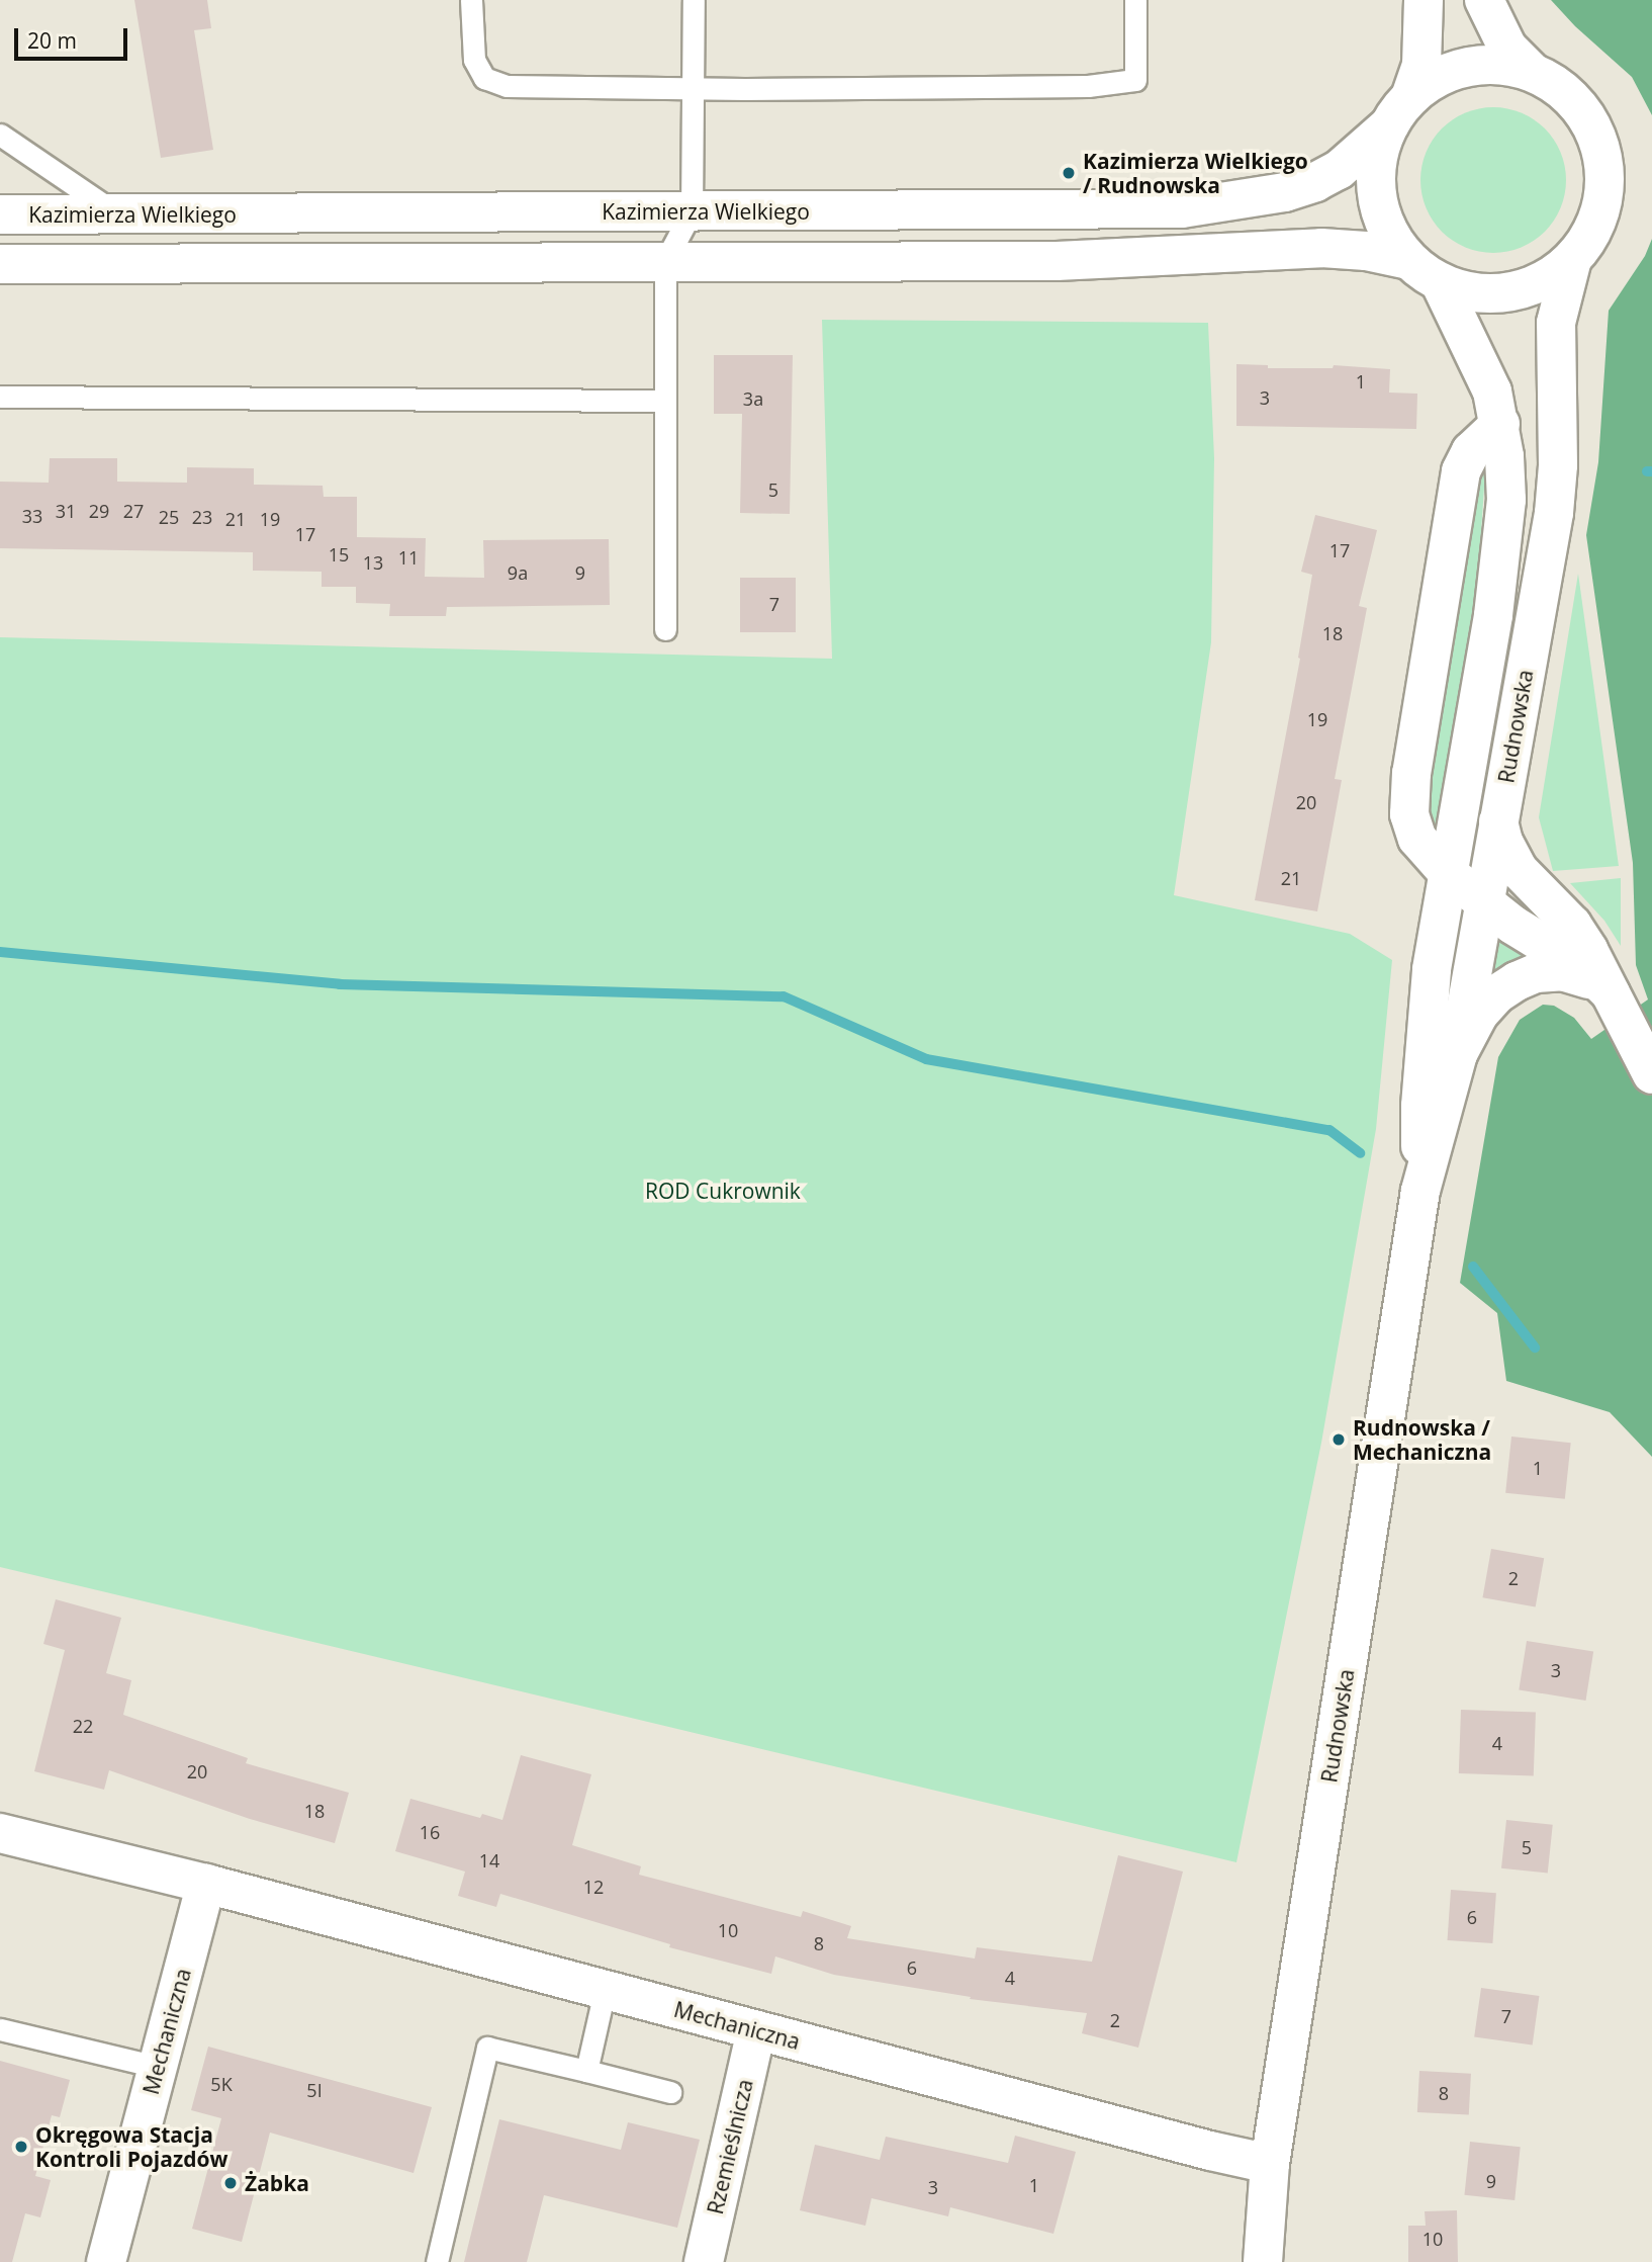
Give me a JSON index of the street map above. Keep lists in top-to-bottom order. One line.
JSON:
{"streets":{"main road":["Kazimierza Wielkiego","Rudnowska","Mechaniczna","Rzemieślnicza"]},"crossings":[["Kazimierza Wielkiego","Rudnowska"],["Rudnowska","Mechaniczna"],["Mechaniczna","Rzemieślnicza"]],"parks":["ROD Cukrownik"],"places":["Kazimierza Wielkiego / Rudnowska","Rudnowska / Mechaniczna","Okręgowa Stacja Kontroli Pojazdów","Żabka"],"house_numbers":["1","3","3a","5","31","29","27","33","25","23","21","19","17","17","15","11","13","9a","9","7","18","19","20","21","1","2","3","22","4","20","18","16","5","14","12","6","10","8","6","4","7","2","5K","5I","8","9","1","3","10"],"scale_bar":"20 m"}
